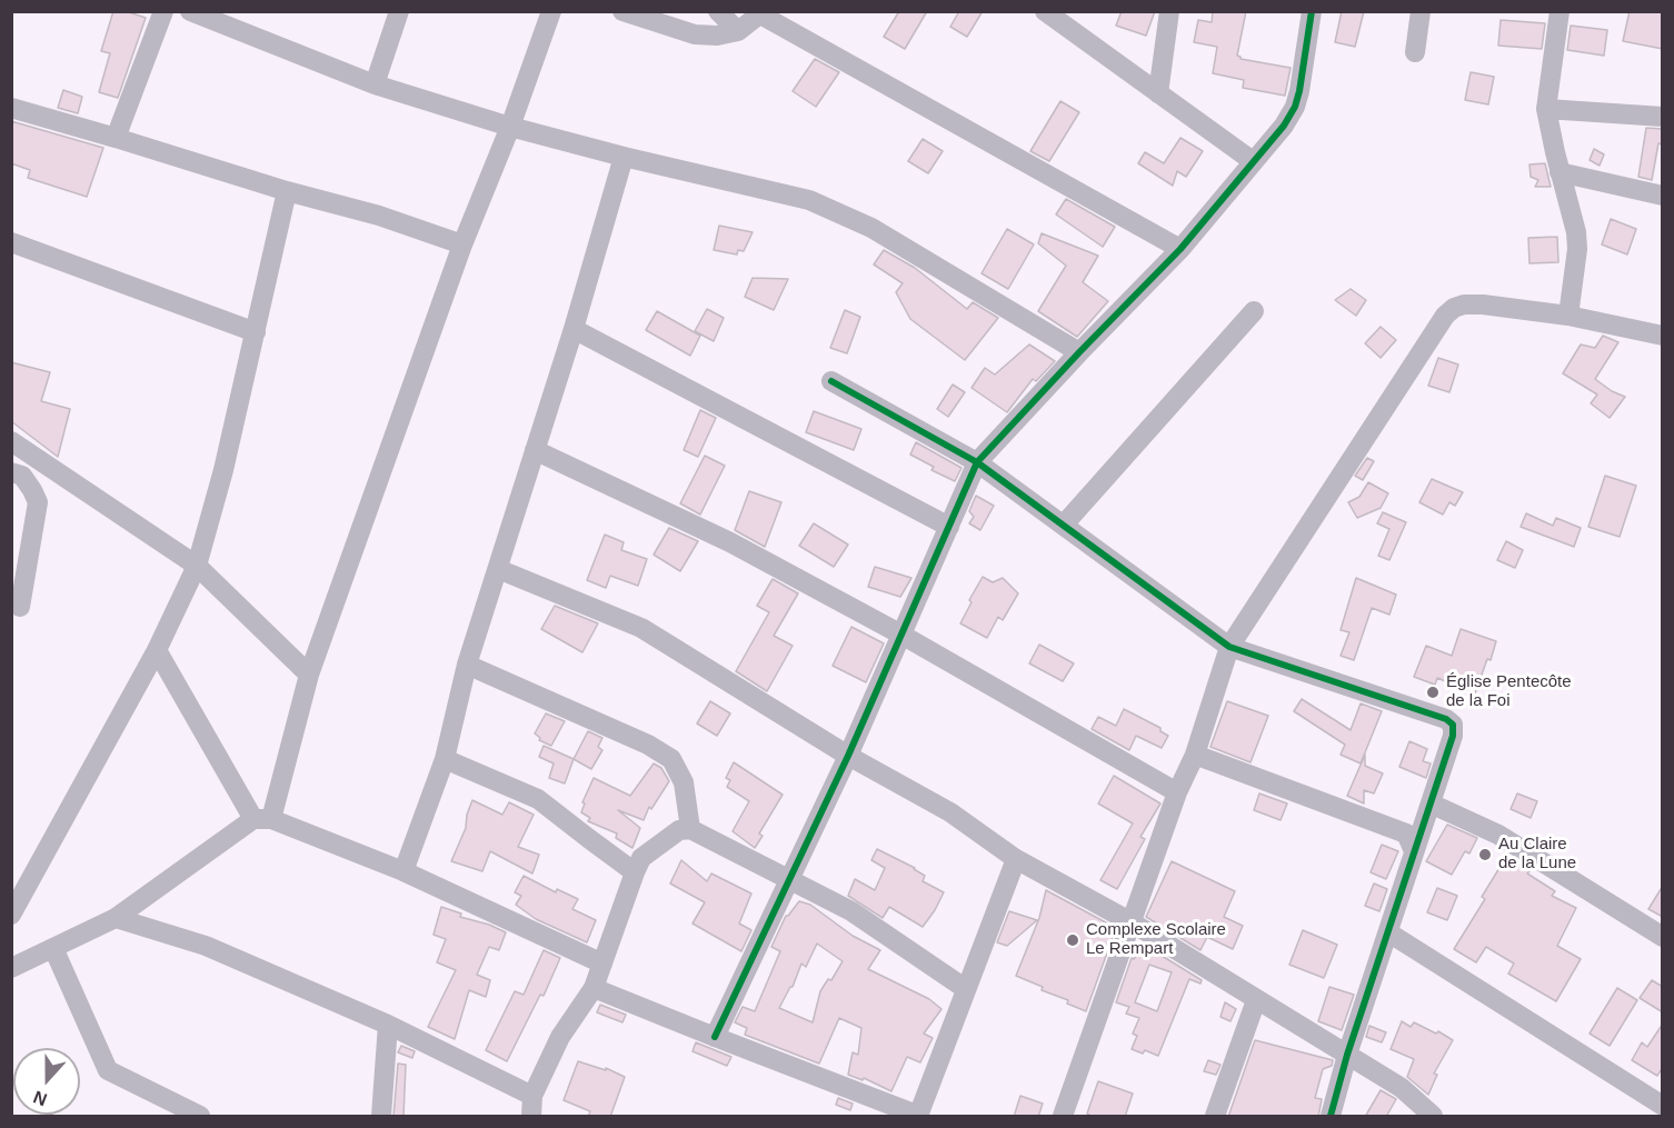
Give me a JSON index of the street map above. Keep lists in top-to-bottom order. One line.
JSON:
{"places":["Église Pentecôte de la Foi","Au Claire de la Lune","Complexe Scolaire Le Rempart"],"north":"bottom"}
